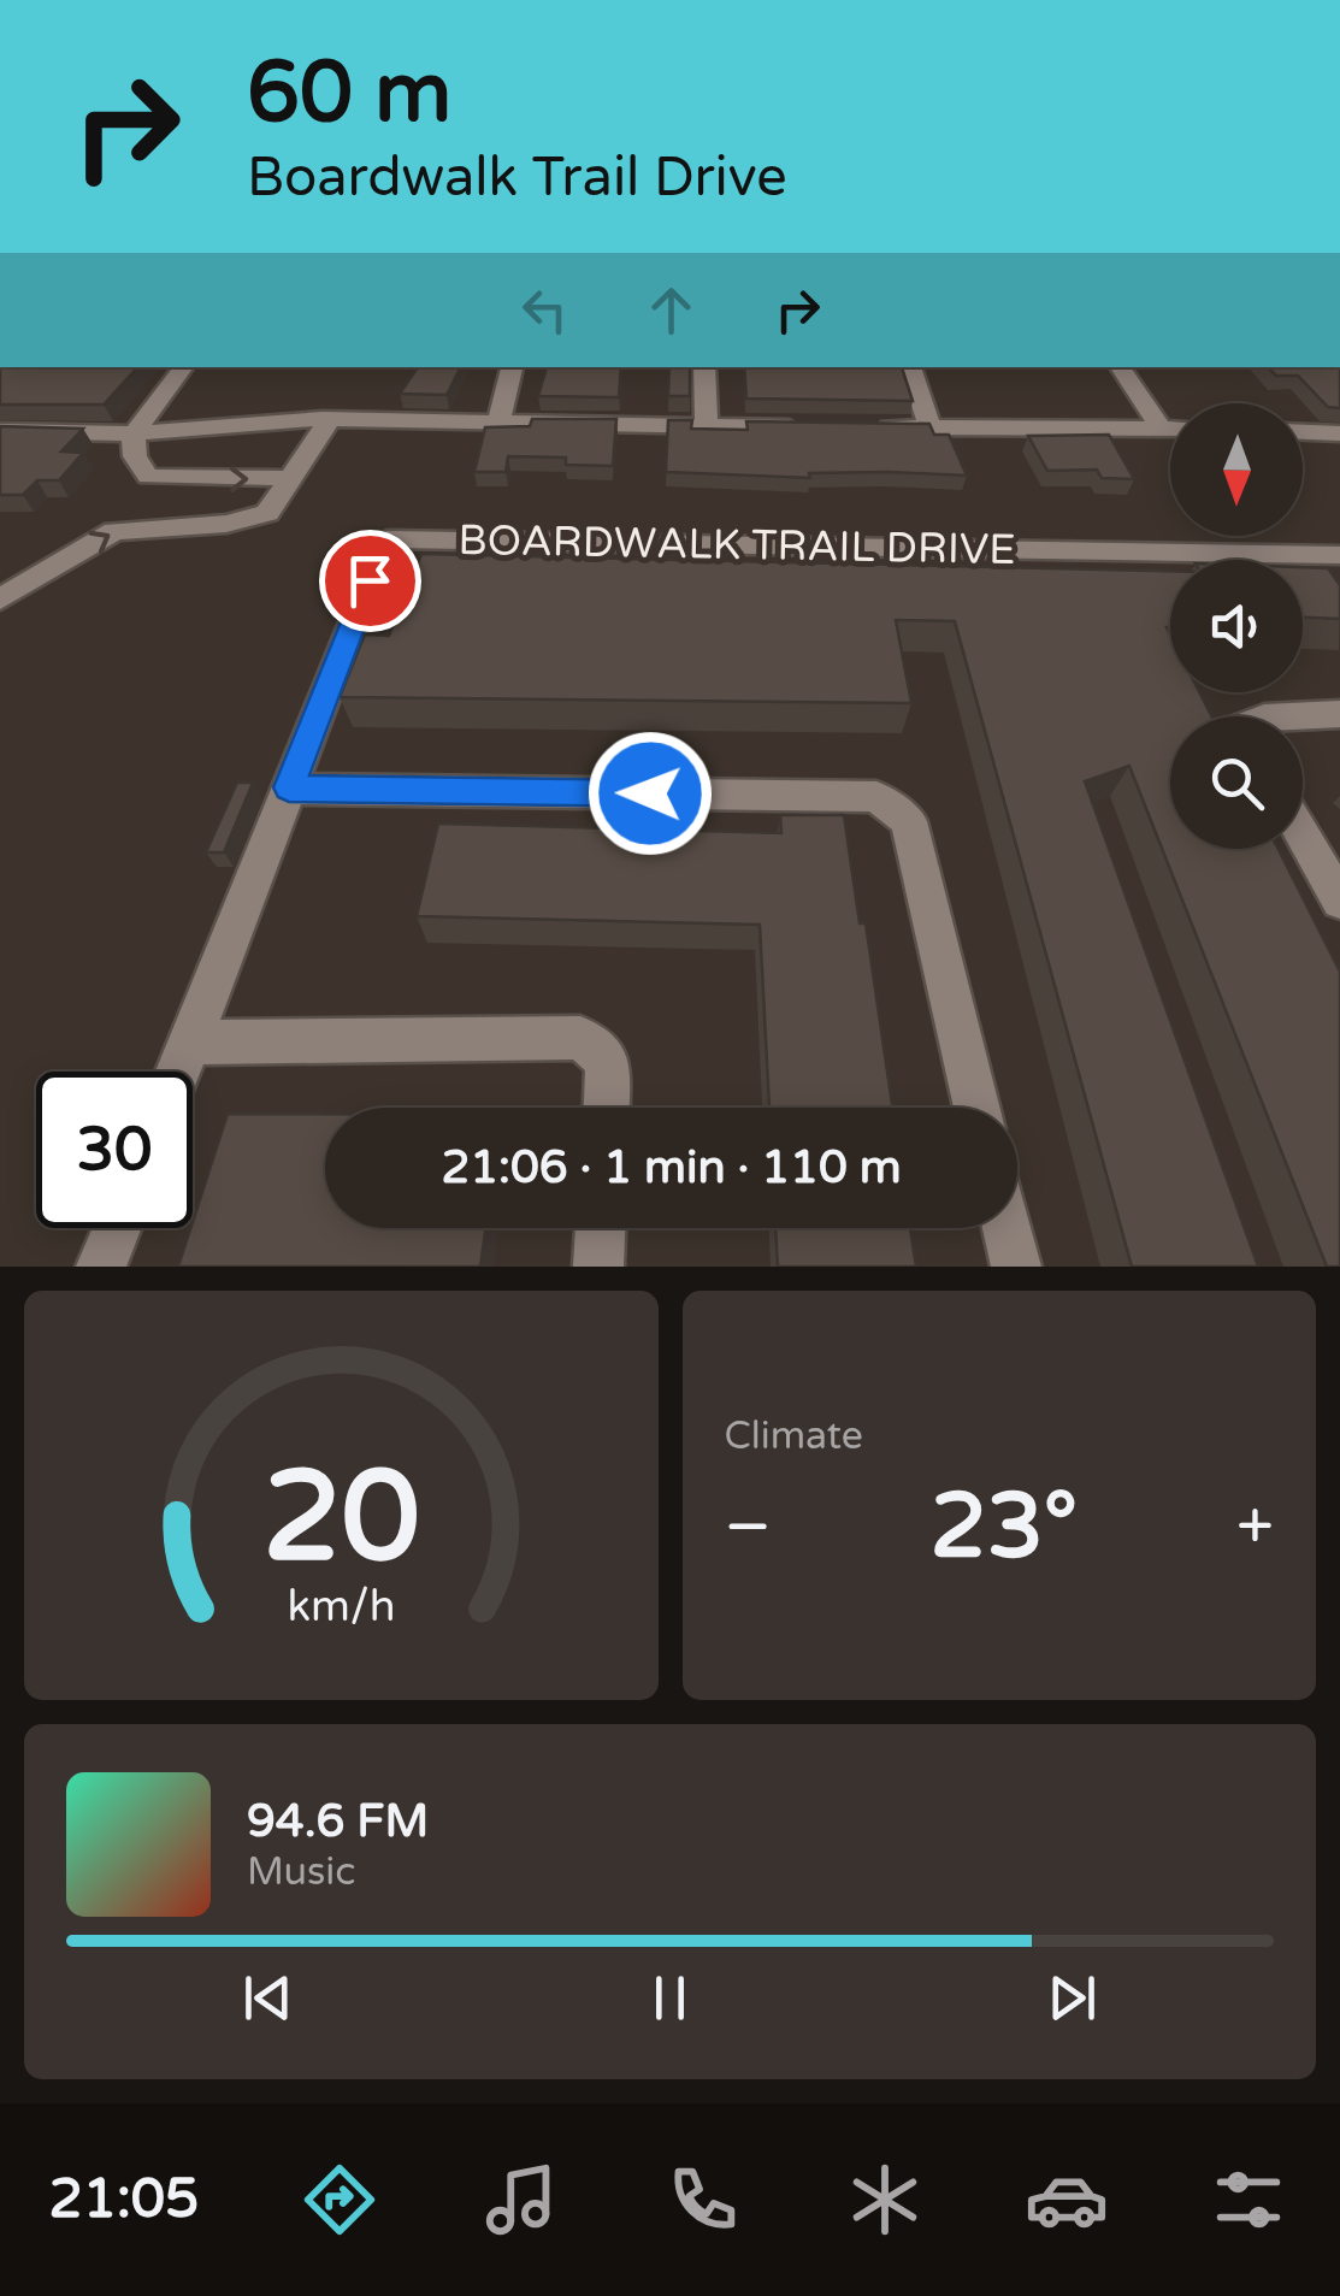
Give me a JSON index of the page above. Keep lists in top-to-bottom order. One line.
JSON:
{"streets":{"street":["BOARDWALK TRAIL DRIVE"]},"north":"bottom","page":{"turn":["60 m","Boardwalk Trail Drive"],"limit":"30","trip":"21:06 · 1 min · 110 m","tile":"Climate","heat":["−","23°","+"],"song":["94.6 FM","Music"],"tabs":"21:05","gauge":["20","km/h"]}}
